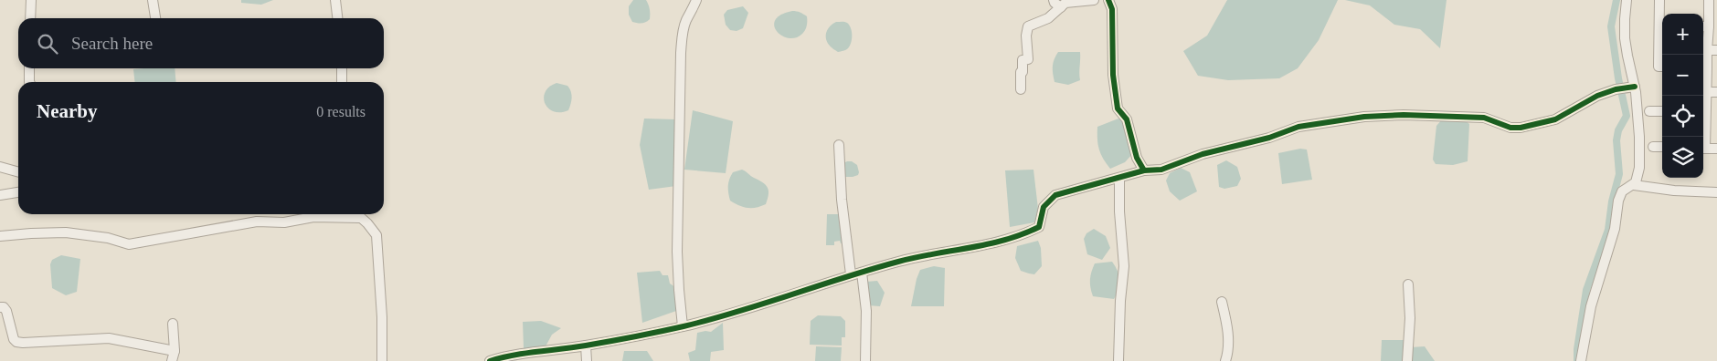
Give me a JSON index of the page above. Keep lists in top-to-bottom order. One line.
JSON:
{"page":{"map_buttons":["+","−"],"search":"Search here","heading":["Nearby","0 results"]}}
